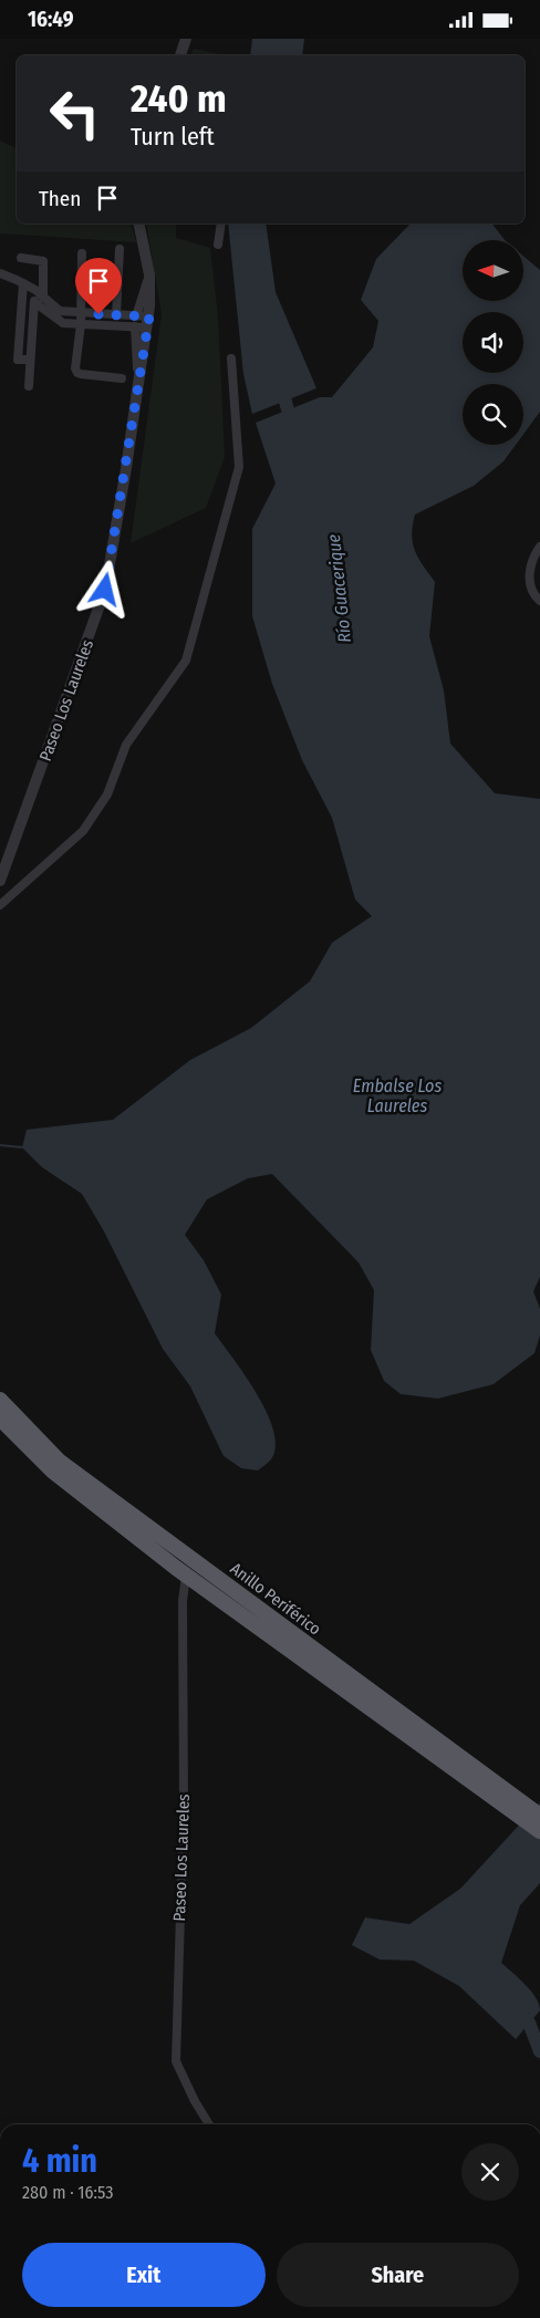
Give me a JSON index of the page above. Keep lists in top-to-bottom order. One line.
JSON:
{"streets":{"highway":["Anillo Periférico"],"street":["Paseo Los Laureles"]},"crossings":[["Paseo Los Laureles","Anillo Periférico"]],"water":["Río Guacerique","Embalse Los Laureles"],"north":"left","page":{"status":"16:49","turn":["240 m","Turn left"],"then":"Then","heading":["4 min","280 m · 16:53"],"buttons":["Exit","Share"]}}
